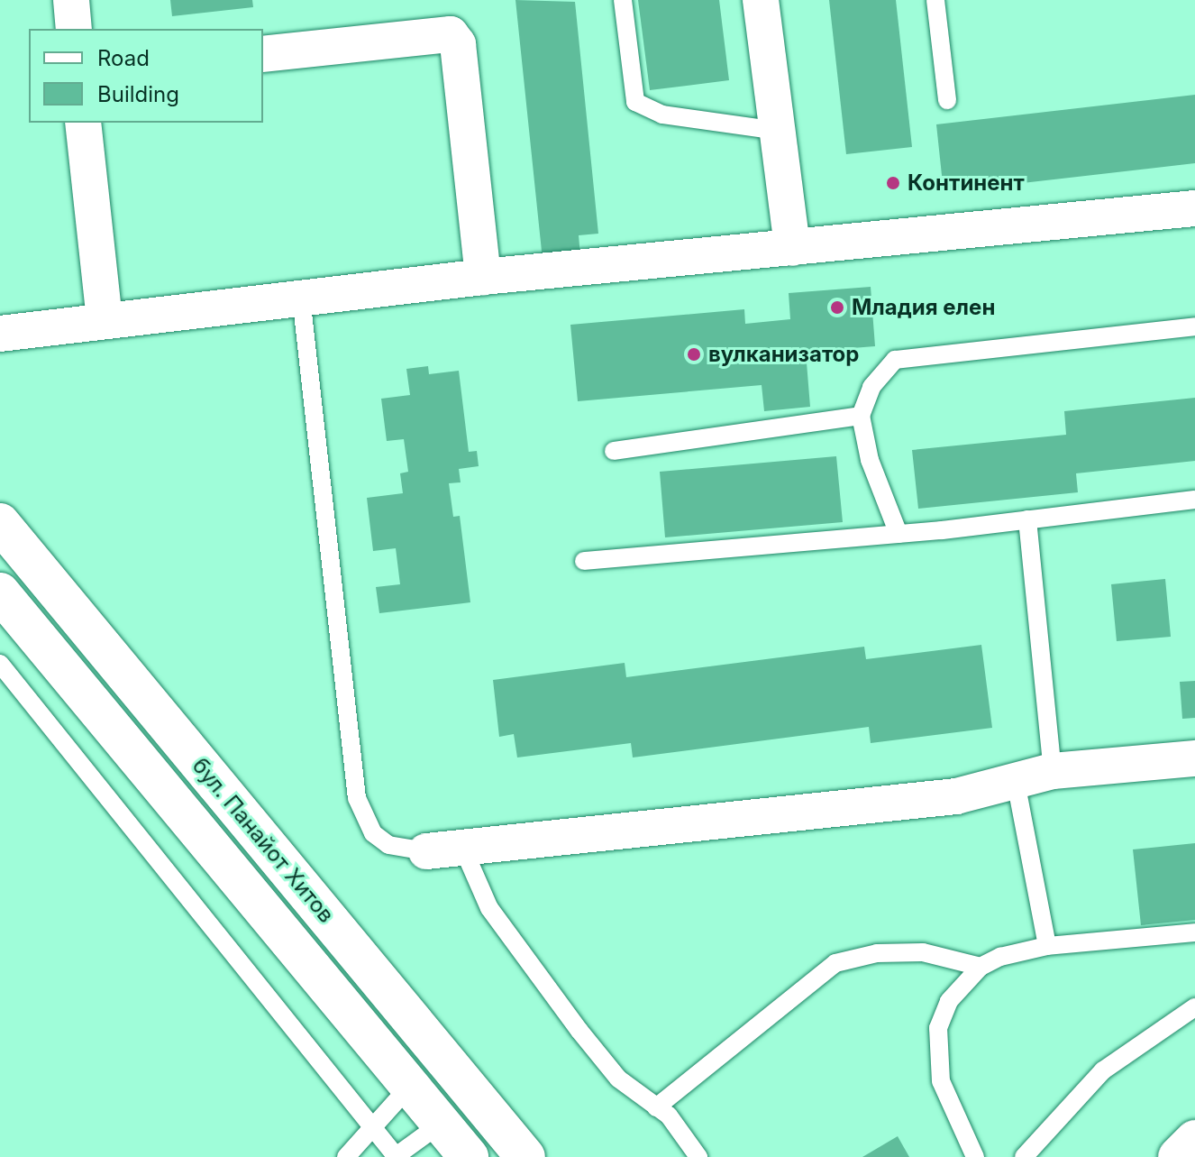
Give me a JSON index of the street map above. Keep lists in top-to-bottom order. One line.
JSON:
{"streets":{"street":["бул. Панайот Хитов"]},"places":["Континент","Младия елен","вулканизатор"],"legend":["Road","Building"]}
